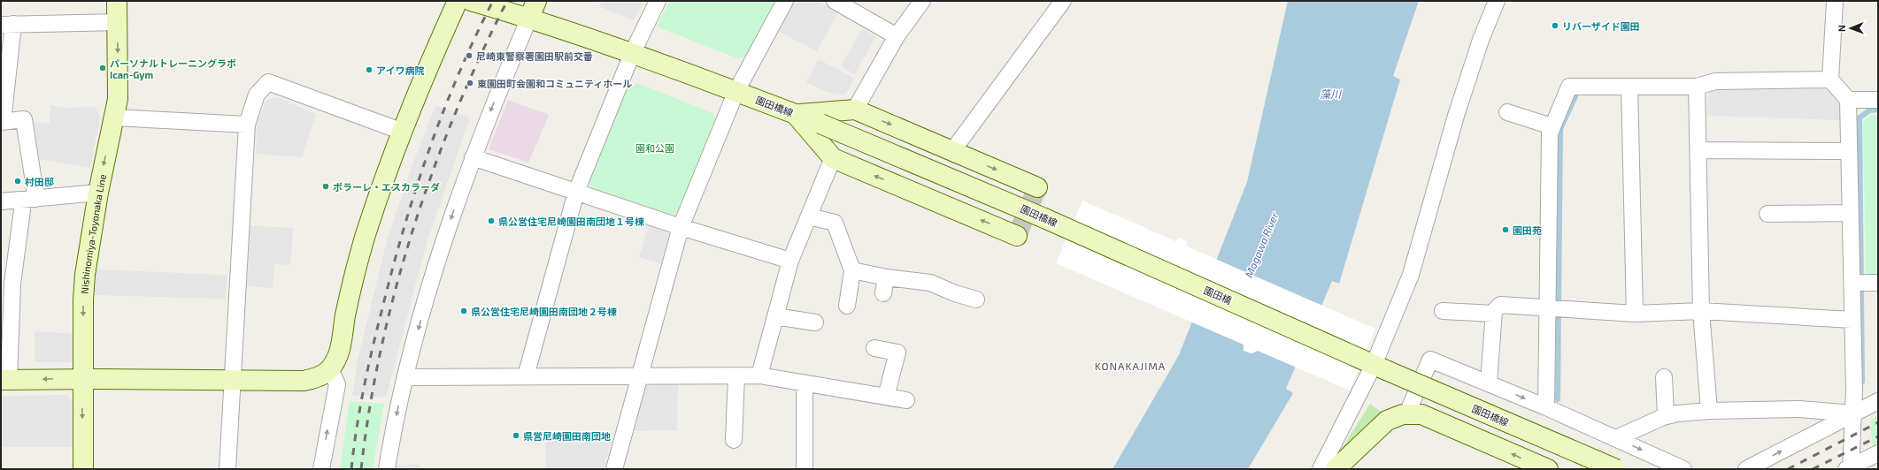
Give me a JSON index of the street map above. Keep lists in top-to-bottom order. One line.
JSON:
{"streets":{"street":["園田橋線","Nishinomiya-Toyonaka Line","園田橋"]},"crossings":[["園田橋線","園田橋"]],"districts":["KONAKAJIMA"],"water":["藻川","Mogawa River"],"parks":["園和公園"],"places":["リバーザイド園田","尼崎東警察署園田駅前交番","パーソナルトレーニングラボ Ican-Gym","アイワ病院","東園田町会園和コミュニティホール","村田邸","ボラーレ・エスカラーダ","県公営住宅尼崎園田南団地１号棟","園田苑","県公営住宅尼崎園田南団地２号棟","県営尼崎園田南団地"],"north":"left"}
